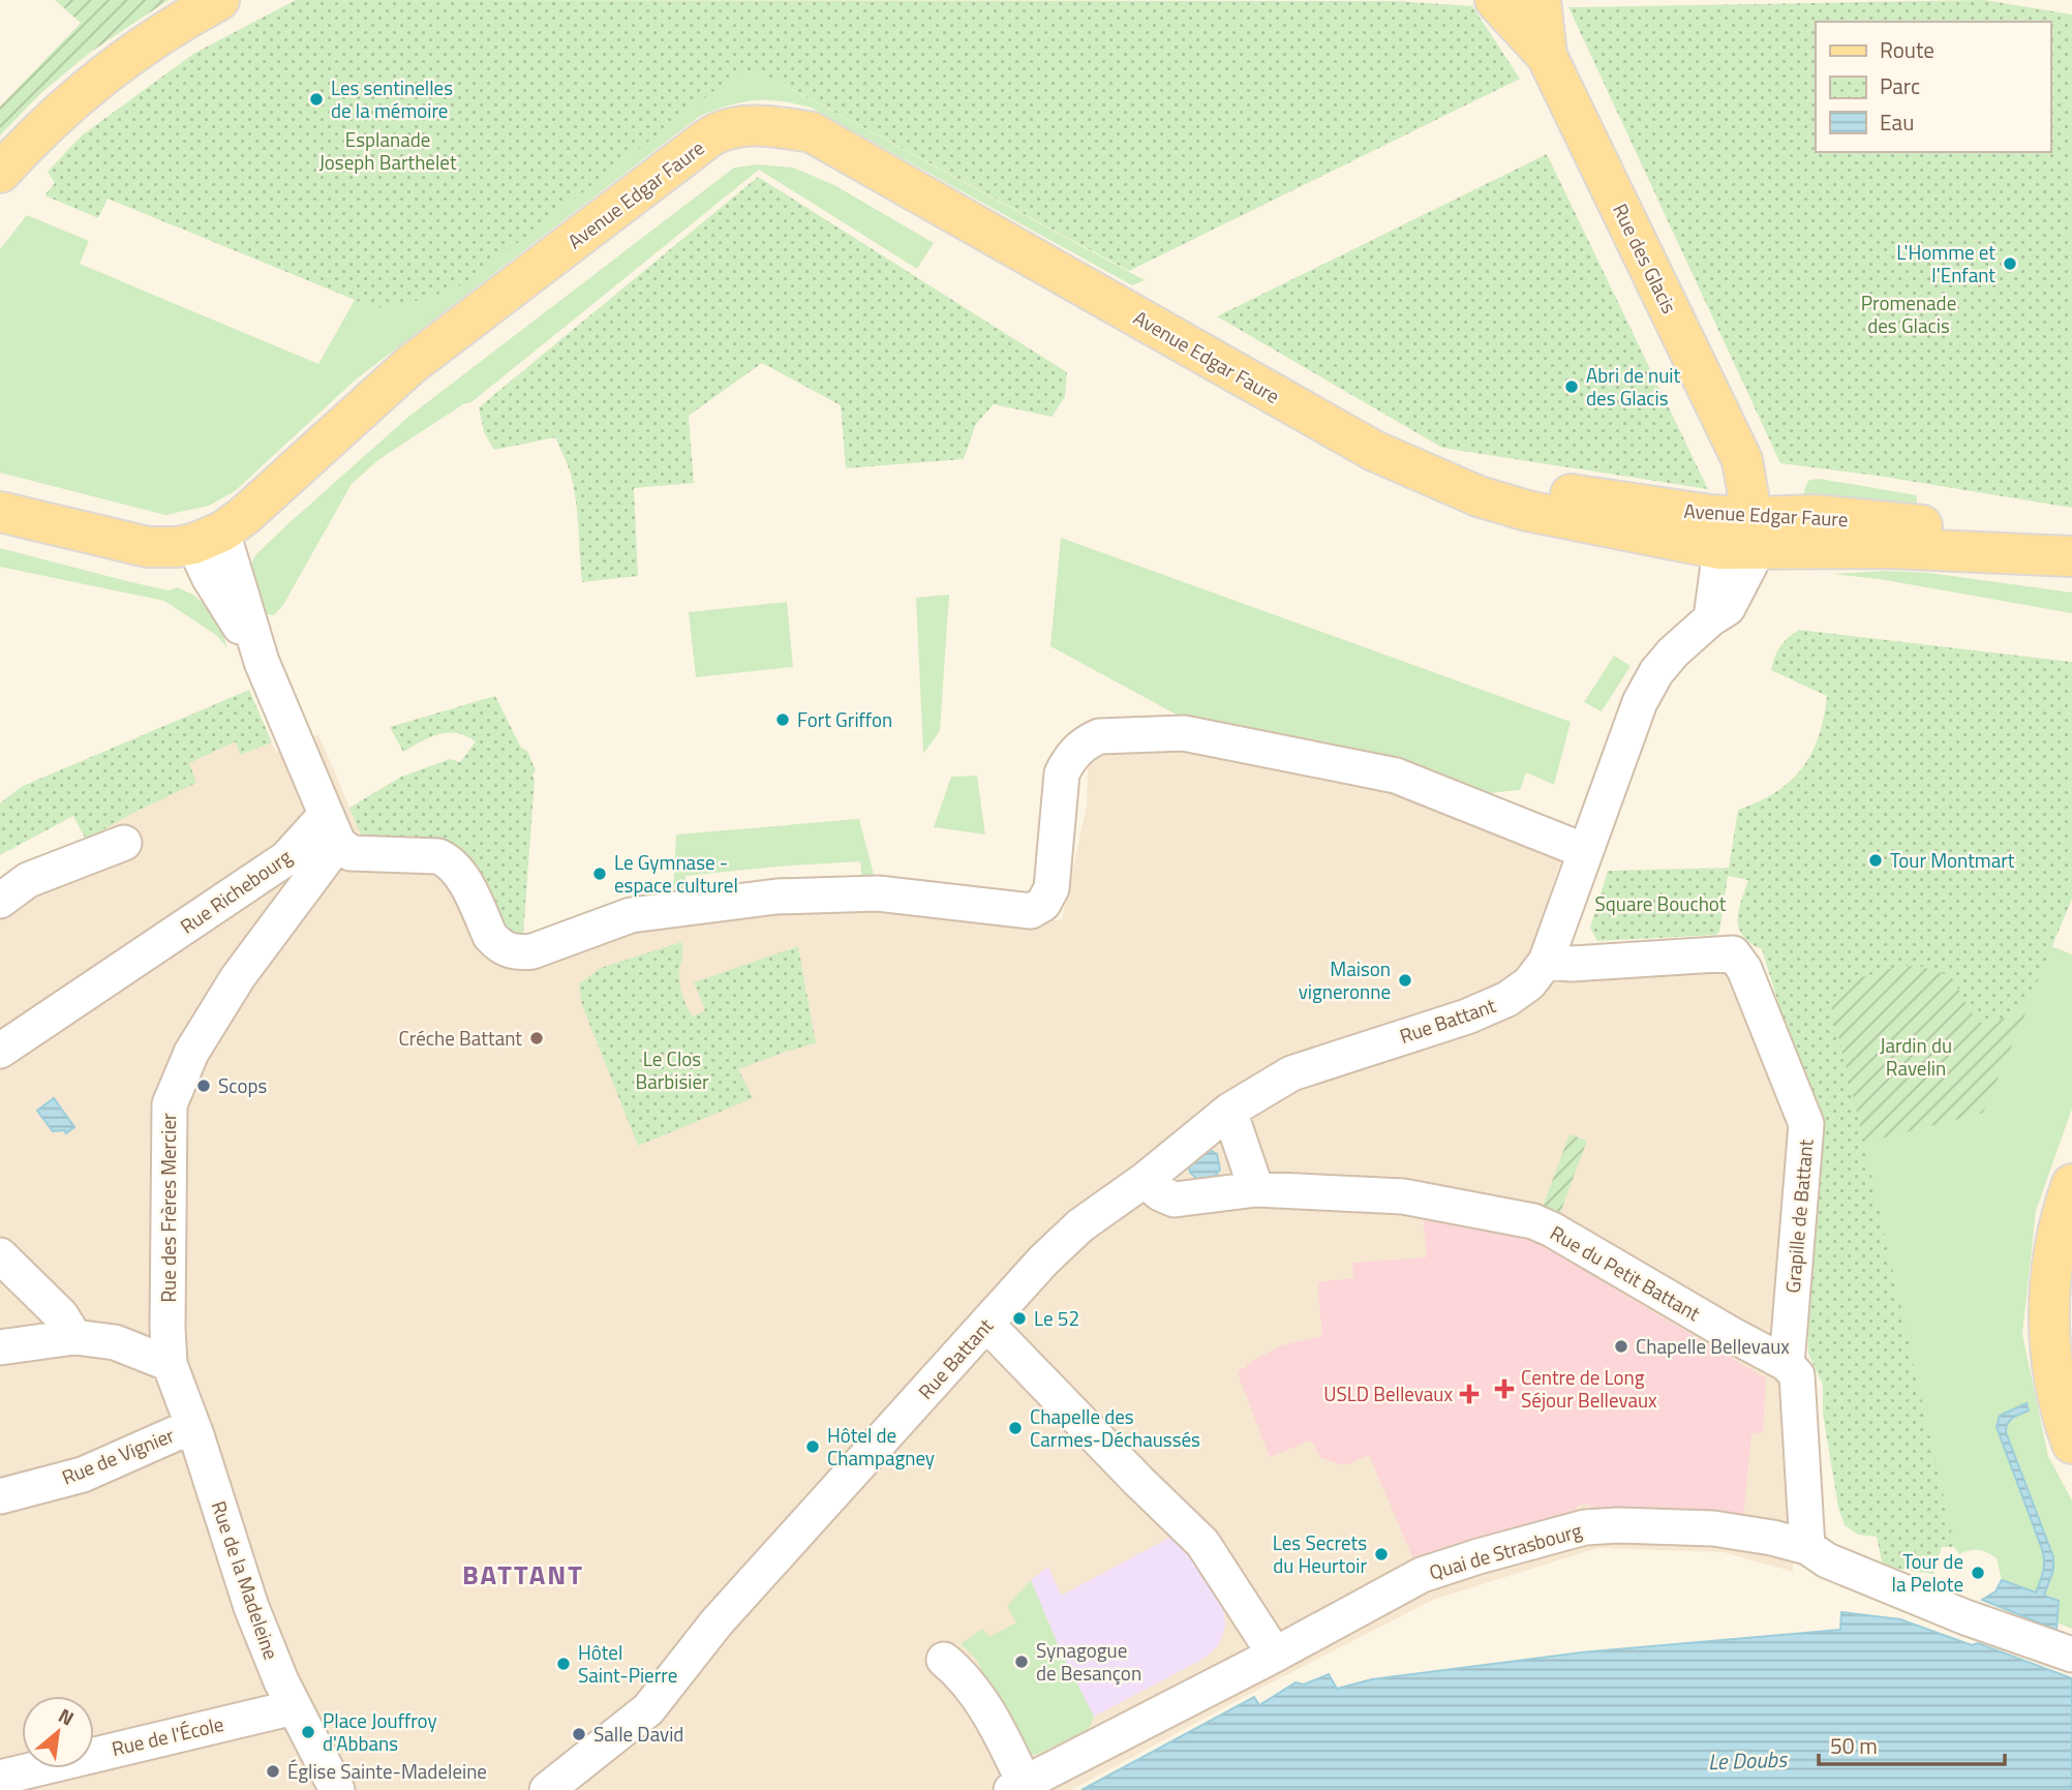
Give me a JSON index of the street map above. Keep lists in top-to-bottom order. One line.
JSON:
{"streets":{"main road":["Avenue Edgar Faure","Rue des Glacis"],"street":["Rue Richebourg","Rue Battant","Rue des Frères Mercier","Grapille de Battant","Rue du Petit Battant","Rue de Vignier","Quai de Strasbourg","Rue de la Madeleine","Rue de l'École"]},"crossings":[["Avenue Edgar Faure","Rue des Glacis"],["Avenue Edgar Faure","Rue Battant"],["Rue des Glacis","Rue Battant"],["Rue Richebourg","Rue des Frères Mercier"],["Rue Battant","Grapille de Battant"],["Rue Battant","Rue du Petit Battant"],["Rue des Frères Mercier","Rue de la Madeleine"],["Grapille de Battant","Rue du Petit Battant"],["Rue de Vignier","Rue de la Madeleine"],["Rue de la Madeleine","Rue de l'École"]],"districts":["BATTANT"],"water":["Le Doubs"],"parks":["Esplanade Joseph Barthelet","Promenade des Glacis","Square Bouchot","Jardin du Ravelin","Le Clos Barbisier"],"places":{"other":["Les sentinelles de la mémoire","L'Homme et l'Enfant","Abri de nuit des Glacis","Fort Griffon","Tour Montmart","Le Gymnase - espace culturel","Maison vigneronne","Créche Battant","Scops","Le 52","Chapelle Bellevaux","Chapelle des Carmes-Déchaussés","Hôtel de Champagney","Les Secrets du Heurtoir","Tour de la Pelote","Synagogue de Besançon","Hôtel Saint-Pierre","Place Jouffroy d'Abbans","Salle David","Église Sainte-Madeleine"],"health":["Centre de Long Séjour Bellevaux","USLD Bellevaux"]},"legend":["Route","Parc","Eau"],"scale_bar":"50 m","north":"top right"}
